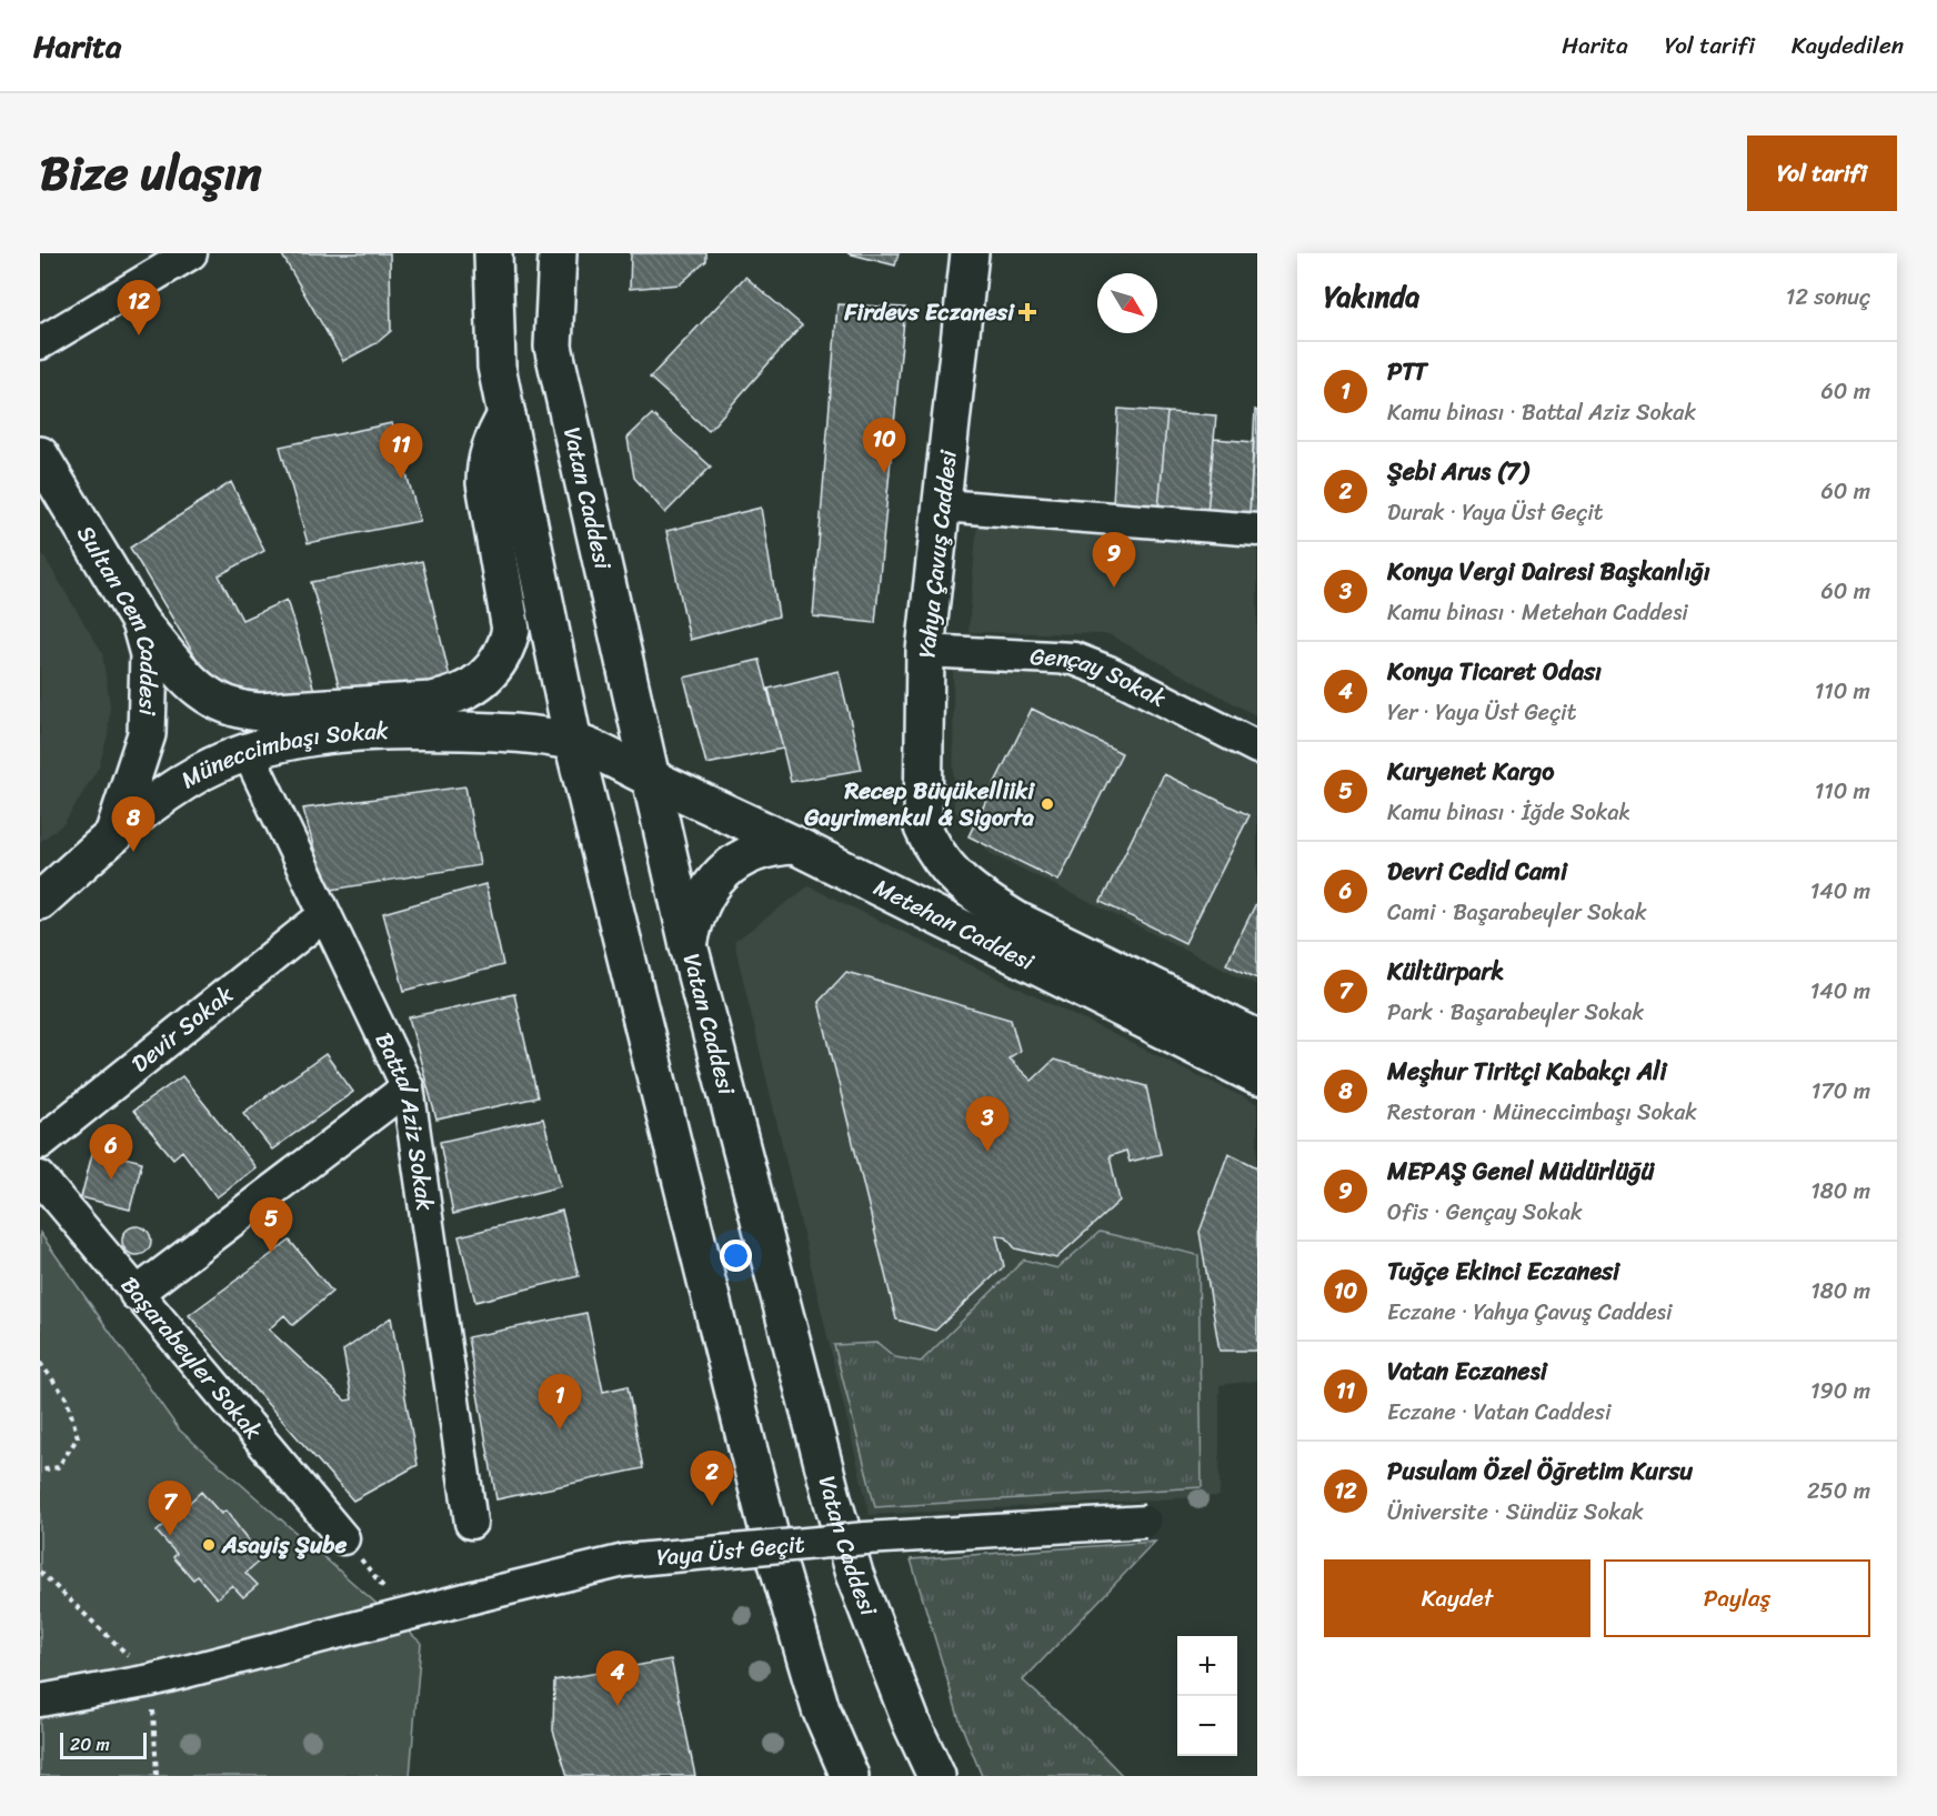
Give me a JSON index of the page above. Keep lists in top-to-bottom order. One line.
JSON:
{"streets":{"main road":["Vatan Caddesi","Yahya Çavuş Caddesi","Sultan Cem Caddesi","Müneccimbaşı Sokak","Metehan Caddesi"],"street":["Gençay Sokak","Devir Sokak","Battal Aziz Sokak","Başarabeyler Sokak","Yaya Üst Geçit"]},"crossings":[["Vatan Caddesi","Müneccimbaşı Sokak"],["Vatan Caddesi","Metehan Caddesi"],["Yahya Çavuş Caddesi","Gençay Sokak"],["Yahya Çavuş Caddesi","Metehan Caddesi"],["Sultan Cem Caddesi","Müneccimbaşı Sokak"],["Müneccimbaşı Sokak","Metehan Caddesi"],["Müneccimbaşı Sokak","Battal Aziz Sokak"],["Devir Sokak","Battal Aziz Sokak"]],"places":{"health":["Firdevs Eczanesi"],"other":["Recep Büyükelliiki Gayrimenkul & Sigorta","Asayiş Şube"]},"scale_bar":"20 m","north":"bottom right","page":{"header":"Harita","nav":["Harita","Yol tarifi","Kaydedilen"],"title":"Bize ulaşın","buttons":["Yol tarifi",["Kaydet","Paylaş"]],"heading":["Yakında","12 sonuç"],"pins":["12","10","11","9","8","3","6","5","1","2","7","4"],"list":[{"mark":"1","name":"PTT","note":"Kamu binası · Battal Aziz Sokak","value":"60 m"},{"mark":"2","name":"Şebi Arus (7)","note":"Durak · Yaya Üst Geçit","value":"60 m"},{"mark":"3","name":"Konya Vergi Dairesi Başkanlığı","note":"Kamu binası · Metehan Caddesi","value":"60 m"},{"mark":"4","name":"Konya Ticaret Odası","note":"Yer · Yaya Üst Geçit","value":"110 m"},{"mark":"5","name":"Kuryenet Kargo","note":"Kamu binası · İğde Sokak","value":"110 m"},{"mark":"6","name":"Devri Cedid Cami","note":"Cami · Başarabeyler Sokak","value":"140 m"},{"mark":"7","name":"Kültürpark","note":"Park · Başarabeyler Sokak","value":"140 m"},{"mark":"8","name":"Meşhur Tiritçi Kabakçı Ali","note":"Restoran · Müneccimbaşı Sokak","value":"170 m"},{"mark":"9","name":"MEPAŞ Genel Müdürlüğü","note":"Ofis · Gençay Sokak","value":"180 m"},{"mark":"10","name":"Tuğçe Ekinci Eczanesi","note":"Eczane · Yahya Çavuş Caddesi","value":"180 m"},{"mark":"11","name":"Vatan Eczanesi","note":"Eczane · Vatan Caddesi","value":"190 m"},{"mark":"12","name":"Pusulam Özel Öğretim Kursu","note":"Üniversite · Sündüz Sokak","value":"250 m"}],"map_buttons":["+","−"],"scale":"20 m"}}
